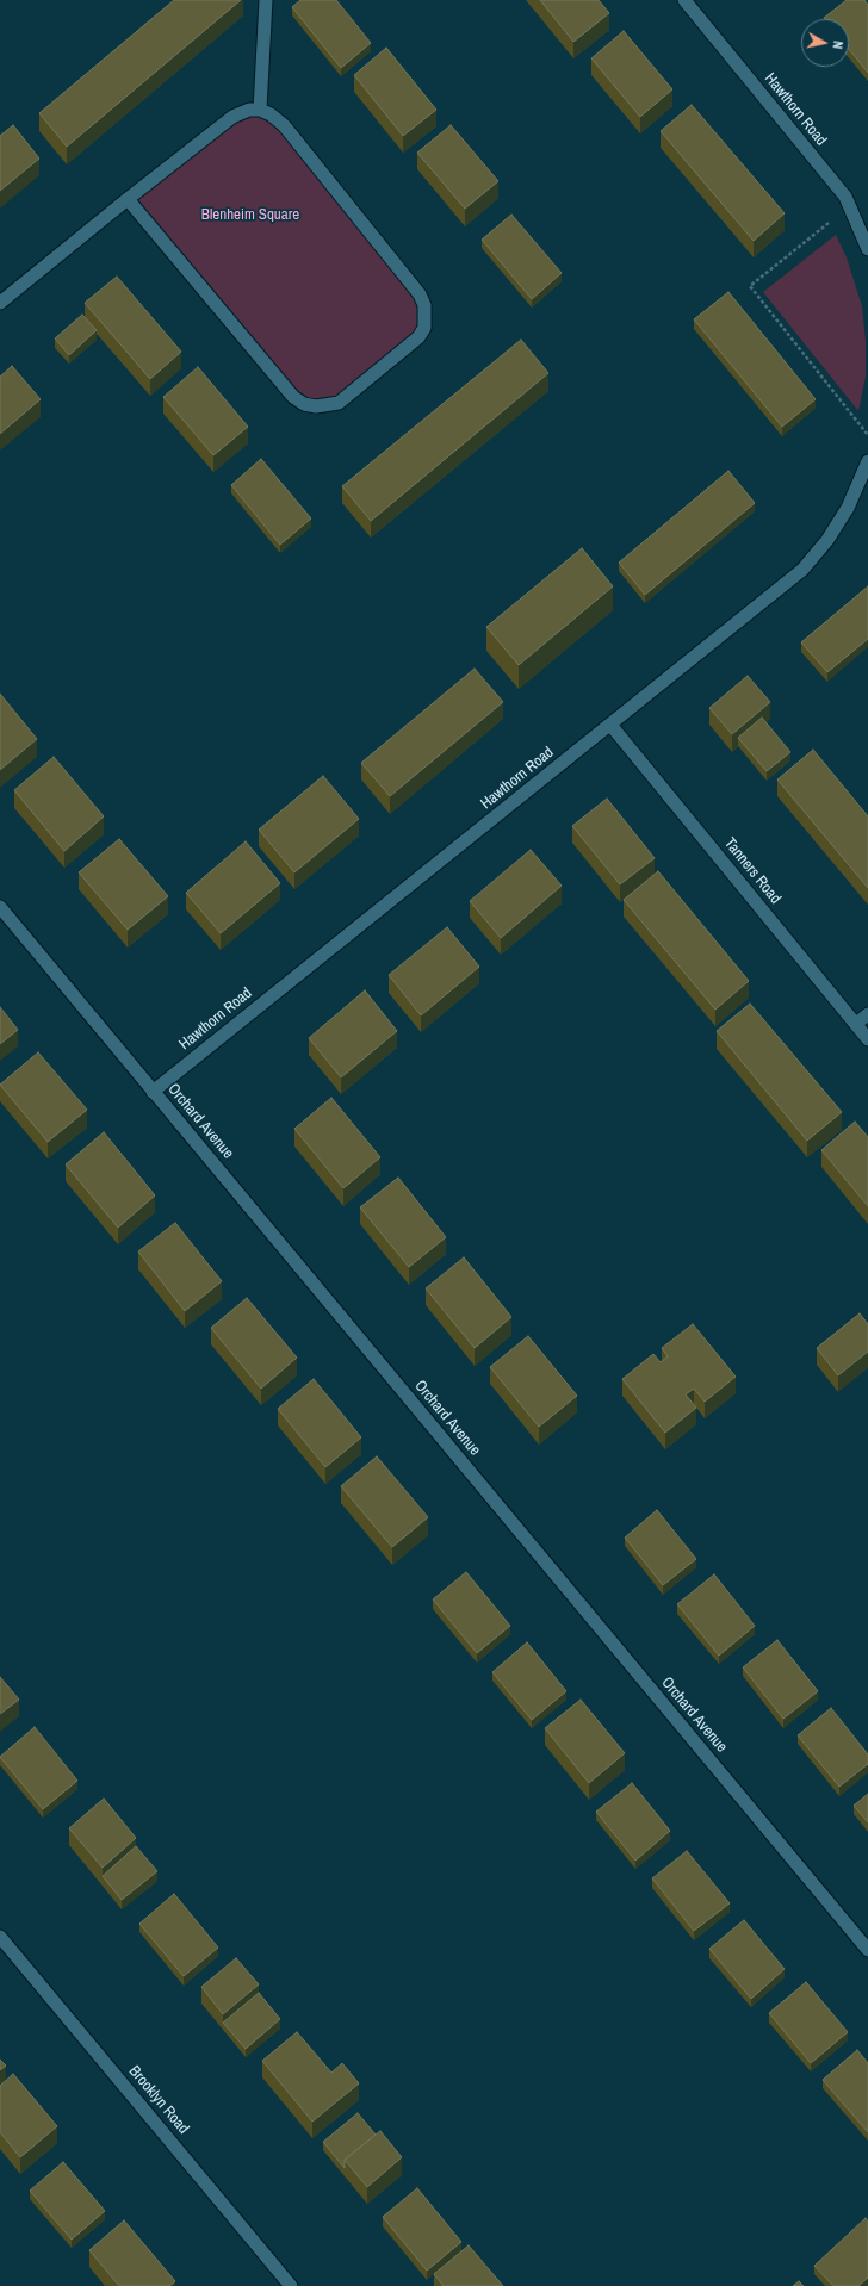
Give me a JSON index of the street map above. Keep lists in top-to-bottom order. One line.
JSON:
{"streets":{"street":["Hawthorn Road","Tanners Road","Orchard Avenue","Brooklyn Road"]},"crossings":[["Hawthorn Road","Tanners Road"],["Hawthorn Road","Orchard Avenue"]],"parks":["Blenheim Square"],"north":"right"}
